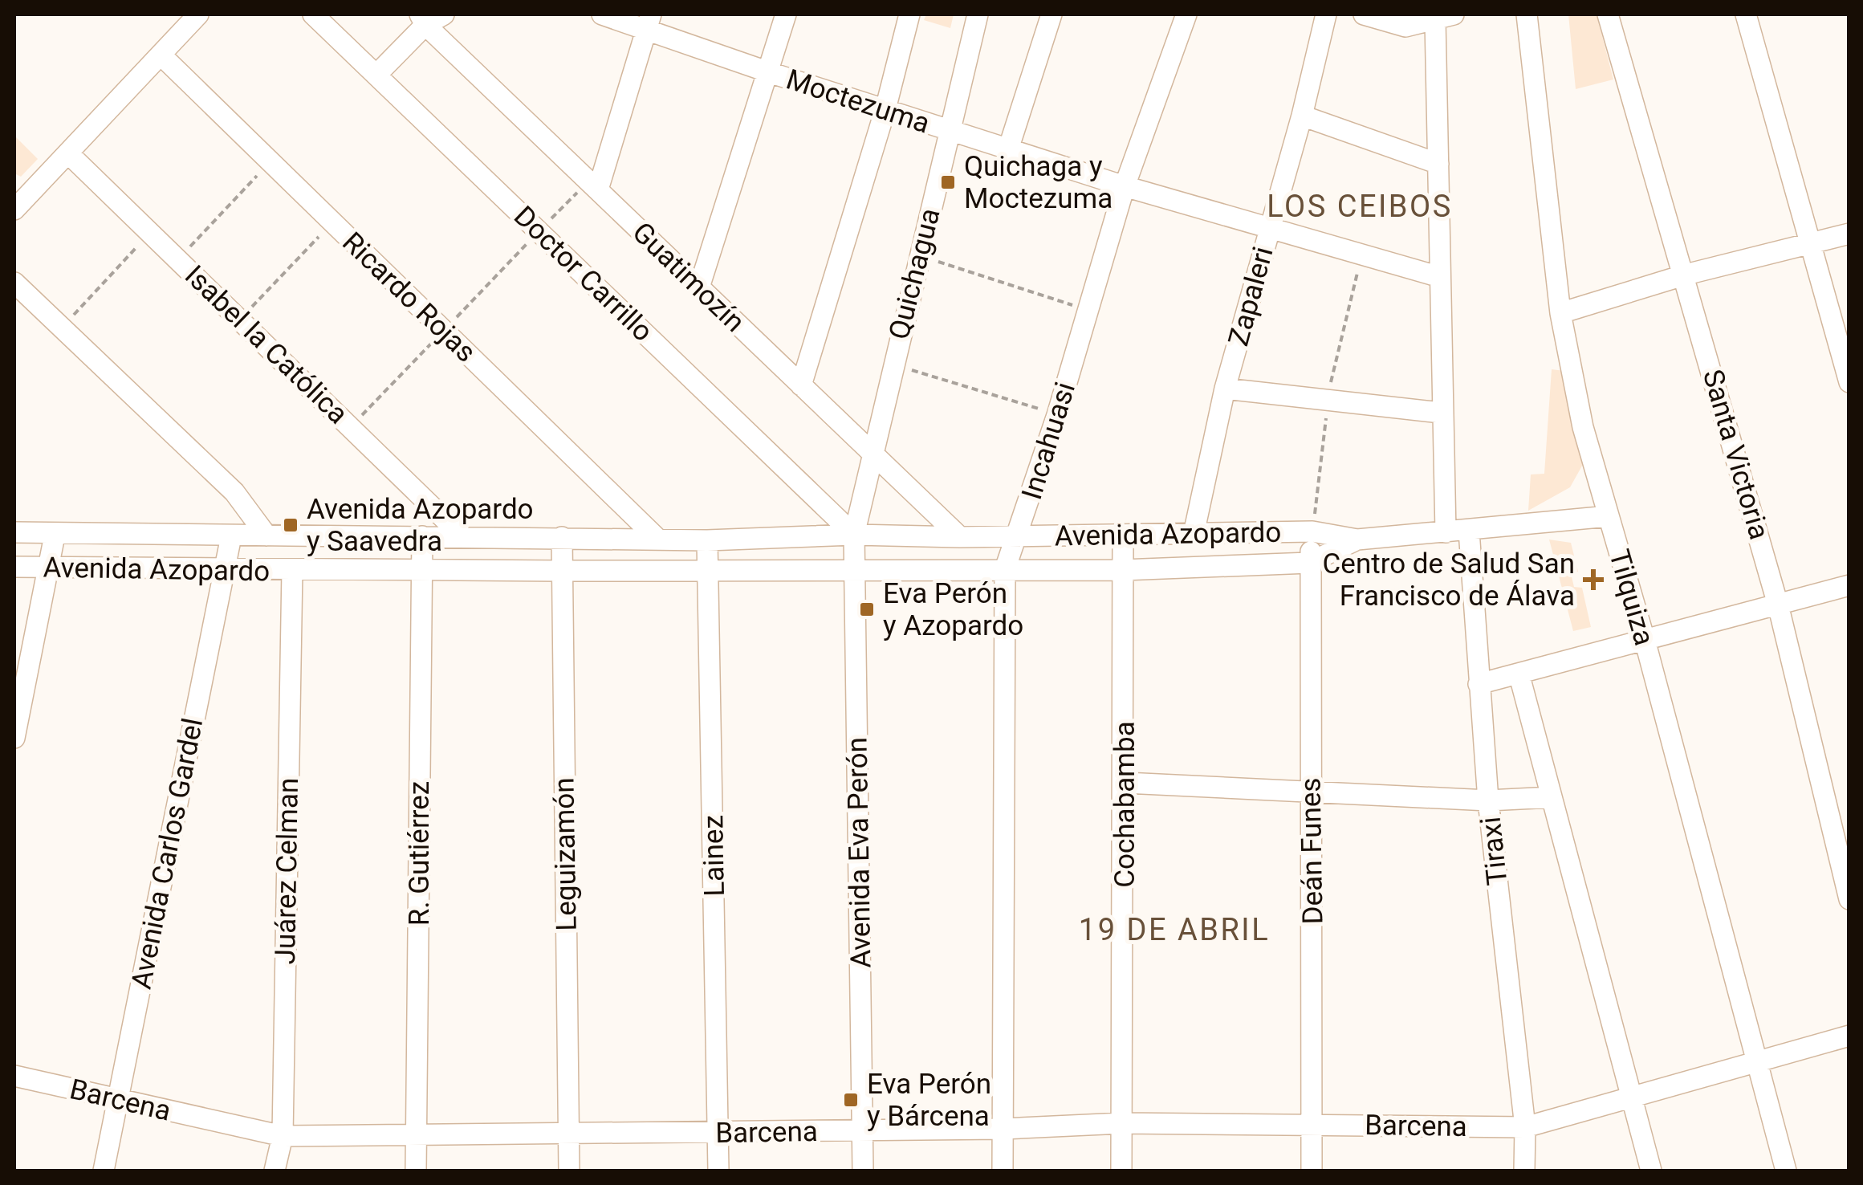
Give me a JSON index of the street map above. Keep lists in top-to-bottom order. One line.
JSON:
{"streets":{"street":["Moctezuma","Doctor Carrillo","Quichagua","Guatimozín","Zapaleri","Ricardo Rojas","Isabel la Católica","Incahuasi","Santa Victoria","Avenida Azopardo","Tilquiza","Cochabamba","Deán Funes","Tiraxi","Avenida Eva Perón","Avenida Carlos Gardel","R. Gutiérrez","Leguizamón","Lainez","Juárez Celman","Barcena"]},"crossings":[["Moctezuma","Quichagua"],["Moctezuma","Zapaleri"],["Moctezuma","Incahuasi"],["Doctor Carrillo","Quichagua"],["Doctor Carrillo","Avenida Azopardo"],["Doctor Carrillo","Avenida Eva Perón"],["Quichagua","Guatimozín"],["Quichagua","Avenida Azopardo"],["Quichagua","Avenida Eva Perón"],["Guatimozín","Avenida Azopardo"],["Zapaleri","Avenida Azopardo"],["Ricardo Rojas","Avenida Azopardo"],["Isabel la Católica","Avenida Azopardo"],["Incahuasi","Avenida Azopardo"],["Incahuasi","Barcena"],["Avenida Azopardo","Cochabamba"],["Avenida Azopardo","Deán Funes"],["Avenida Azopardo","Avenida Eva Perón"],["Avenida Azopardo","Avenida Carlos Gardel"],["Avenida Azopardo","R. Gutiérrez"],["Avenida Azopardo","Leguizamón"],["Avenida Azopardo","Lainez"],["Avenida Azopardo","Juárez Celman"],["Tilquiza","Barcena"],["Cochabamba","Barcena"],["Deán Funes","Barcena"],["Tiraxi","Barcena"],["Avenida Eva Perón","Barcena"],["Avenida Carlos Gardel","Barcena"],["R. Gutiérrez","Barcena"],["Leguizamón","Barcena"],["Lainez","Barcena"],["Juárez Celman","Barcena"]],"districts":["LOS CEIBOS","19 DE ABRIL"],"places":{"transit":["Quichaga y Moctezuma","Avenida Azopardo y Saavedra","Eva Perón y Azopardo","Eva Perón y Bárcena"],"health":["Centro de Salud San Francisco de Álava"]}}
